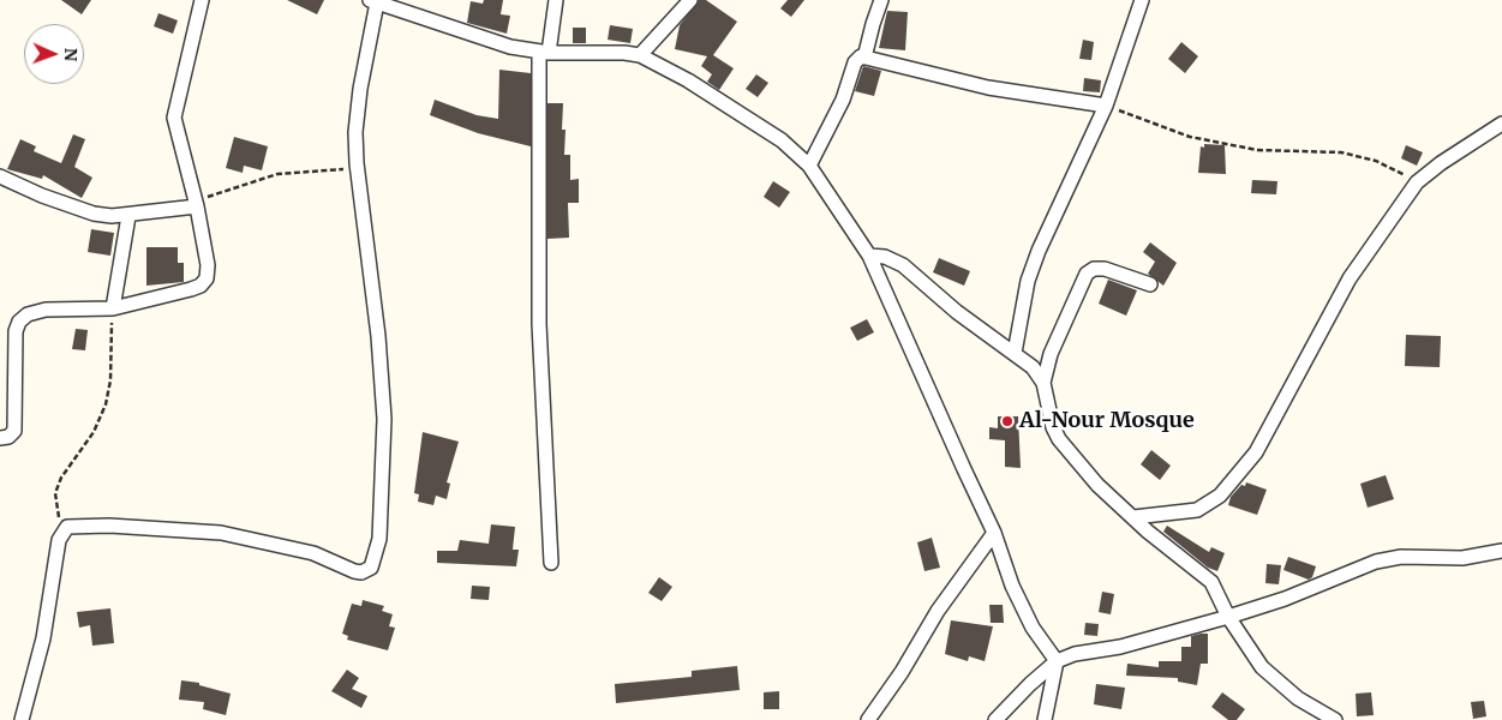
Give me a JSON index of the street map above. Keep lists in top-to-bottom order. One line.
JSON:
{"places":["Al-Nour Mosque"],"north":"right"}
